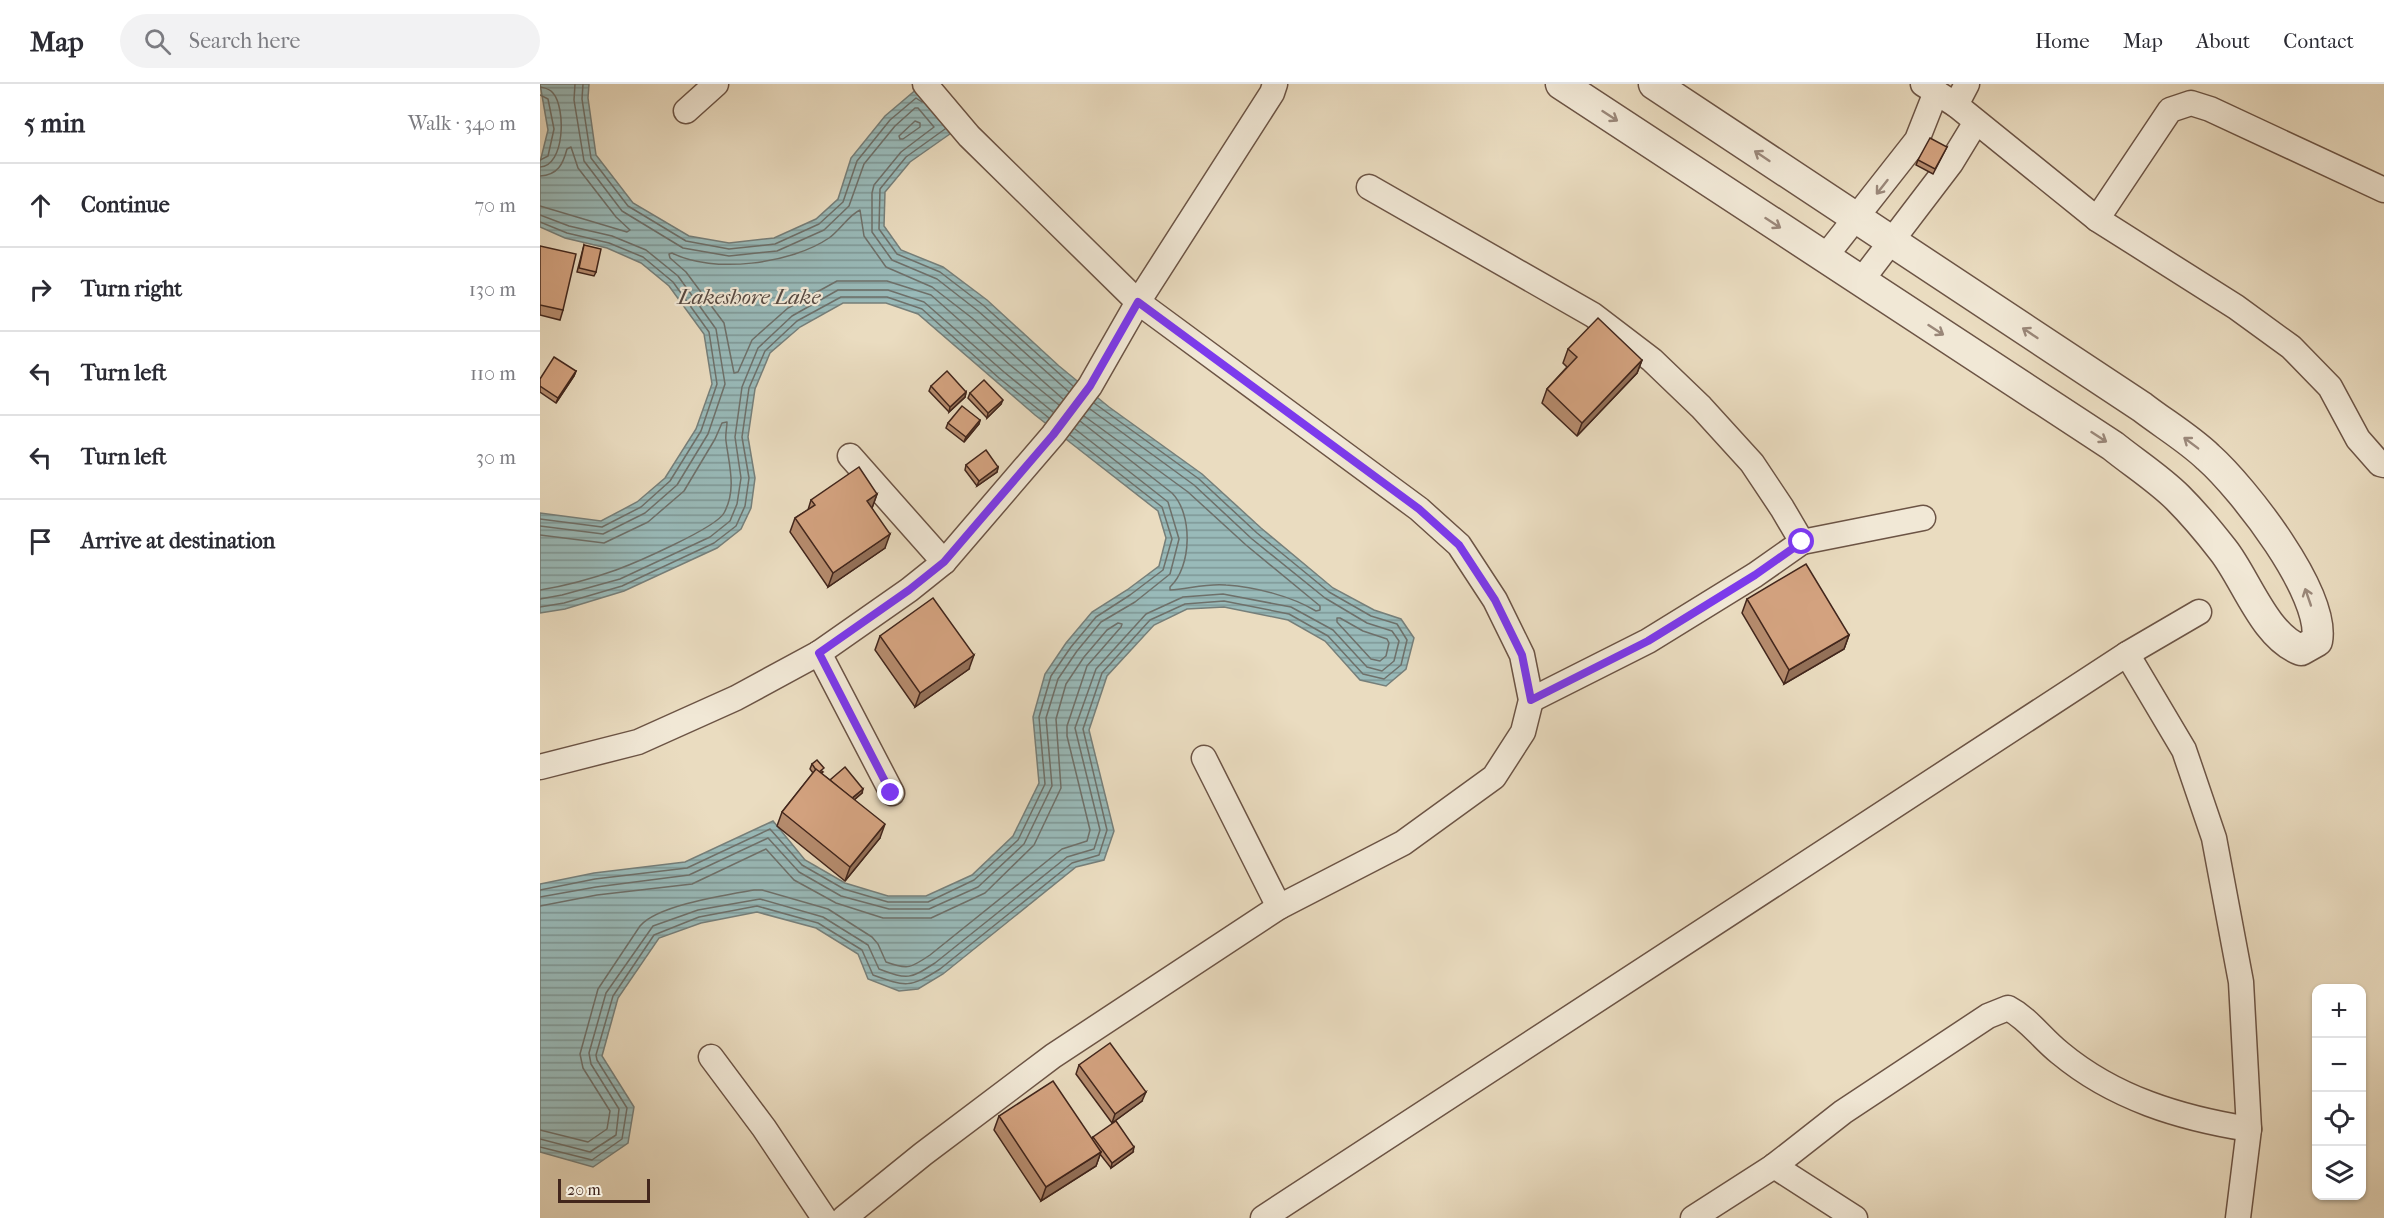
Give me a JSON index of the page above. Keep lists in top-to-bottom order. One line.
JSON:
{"water":["Lakeshore Lake"],"scale_bar":"20 m","page":{"header":"Map","search":"Search here","nav":["Home","Map","About","Contact"],"heading":["5 min","Walk · 340 m"],"list":[["Continue","70 m"],["Turn right","130 m"],["Turn left","110 m"],["Turn left","30 m"],"Arrive at destination"],"map_buttons":["+","−"],"scale":"20 m"}}
